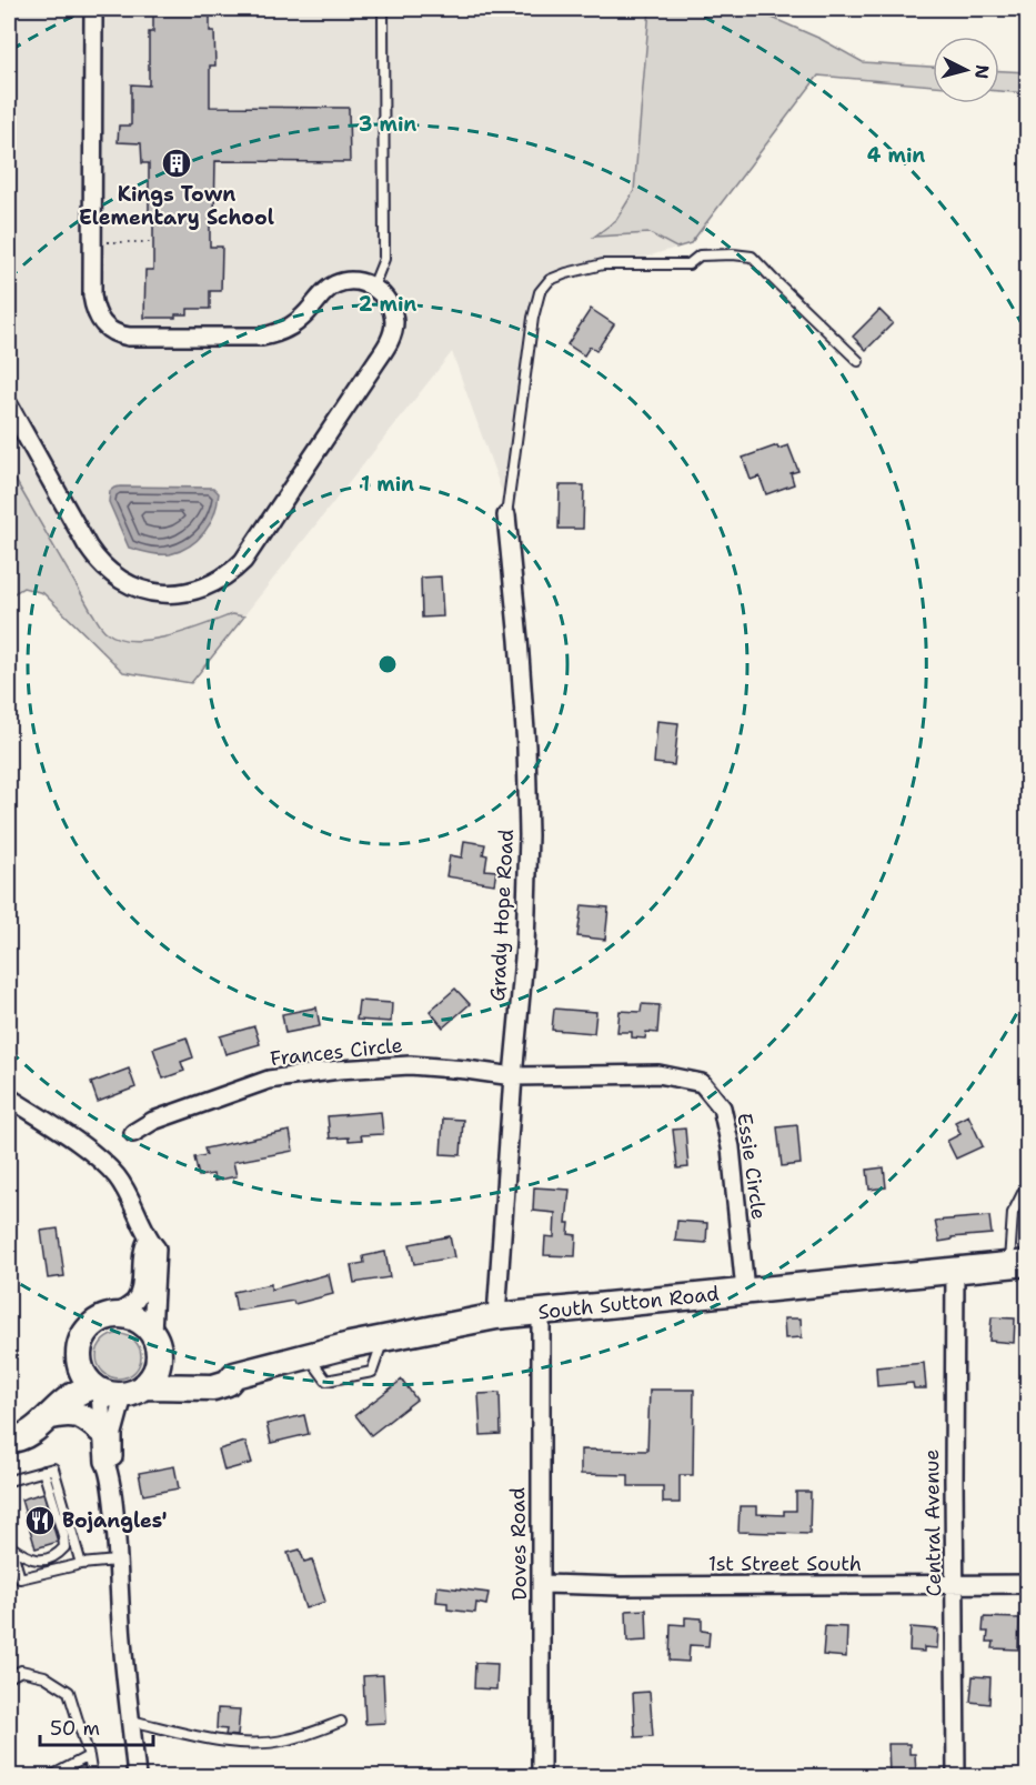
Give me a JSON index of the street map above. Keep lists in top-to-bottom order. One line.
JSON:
{"streets":{"main road":["South Sutton Road"],"street":["Grady Hope Road","Frances Circle","Essie Circle","Central Avenue","Doves Road","1st Street South"]},"crossings":[["Grady Hope Road","Frances Circle"],["Grady Hope Road","Essie Circle"],["Grady Hope Road","South Sutton Road"],["Frances Circle","Essie Circle"],["Essie Circle","South Sutton Road"],["South Sutton Road","Central Avenue"],["South Sutton Road","Doves Road"],["Central Avenue","1st Street South"],["Doves Road","1st Street South"]],"places":{"building":["Kings Town Elementary School"],"restaurant":["Bojangles'"]},"scale_bar":"50 m","north":"right","rings":["3 min","4 min","2 min","1 min"]}
